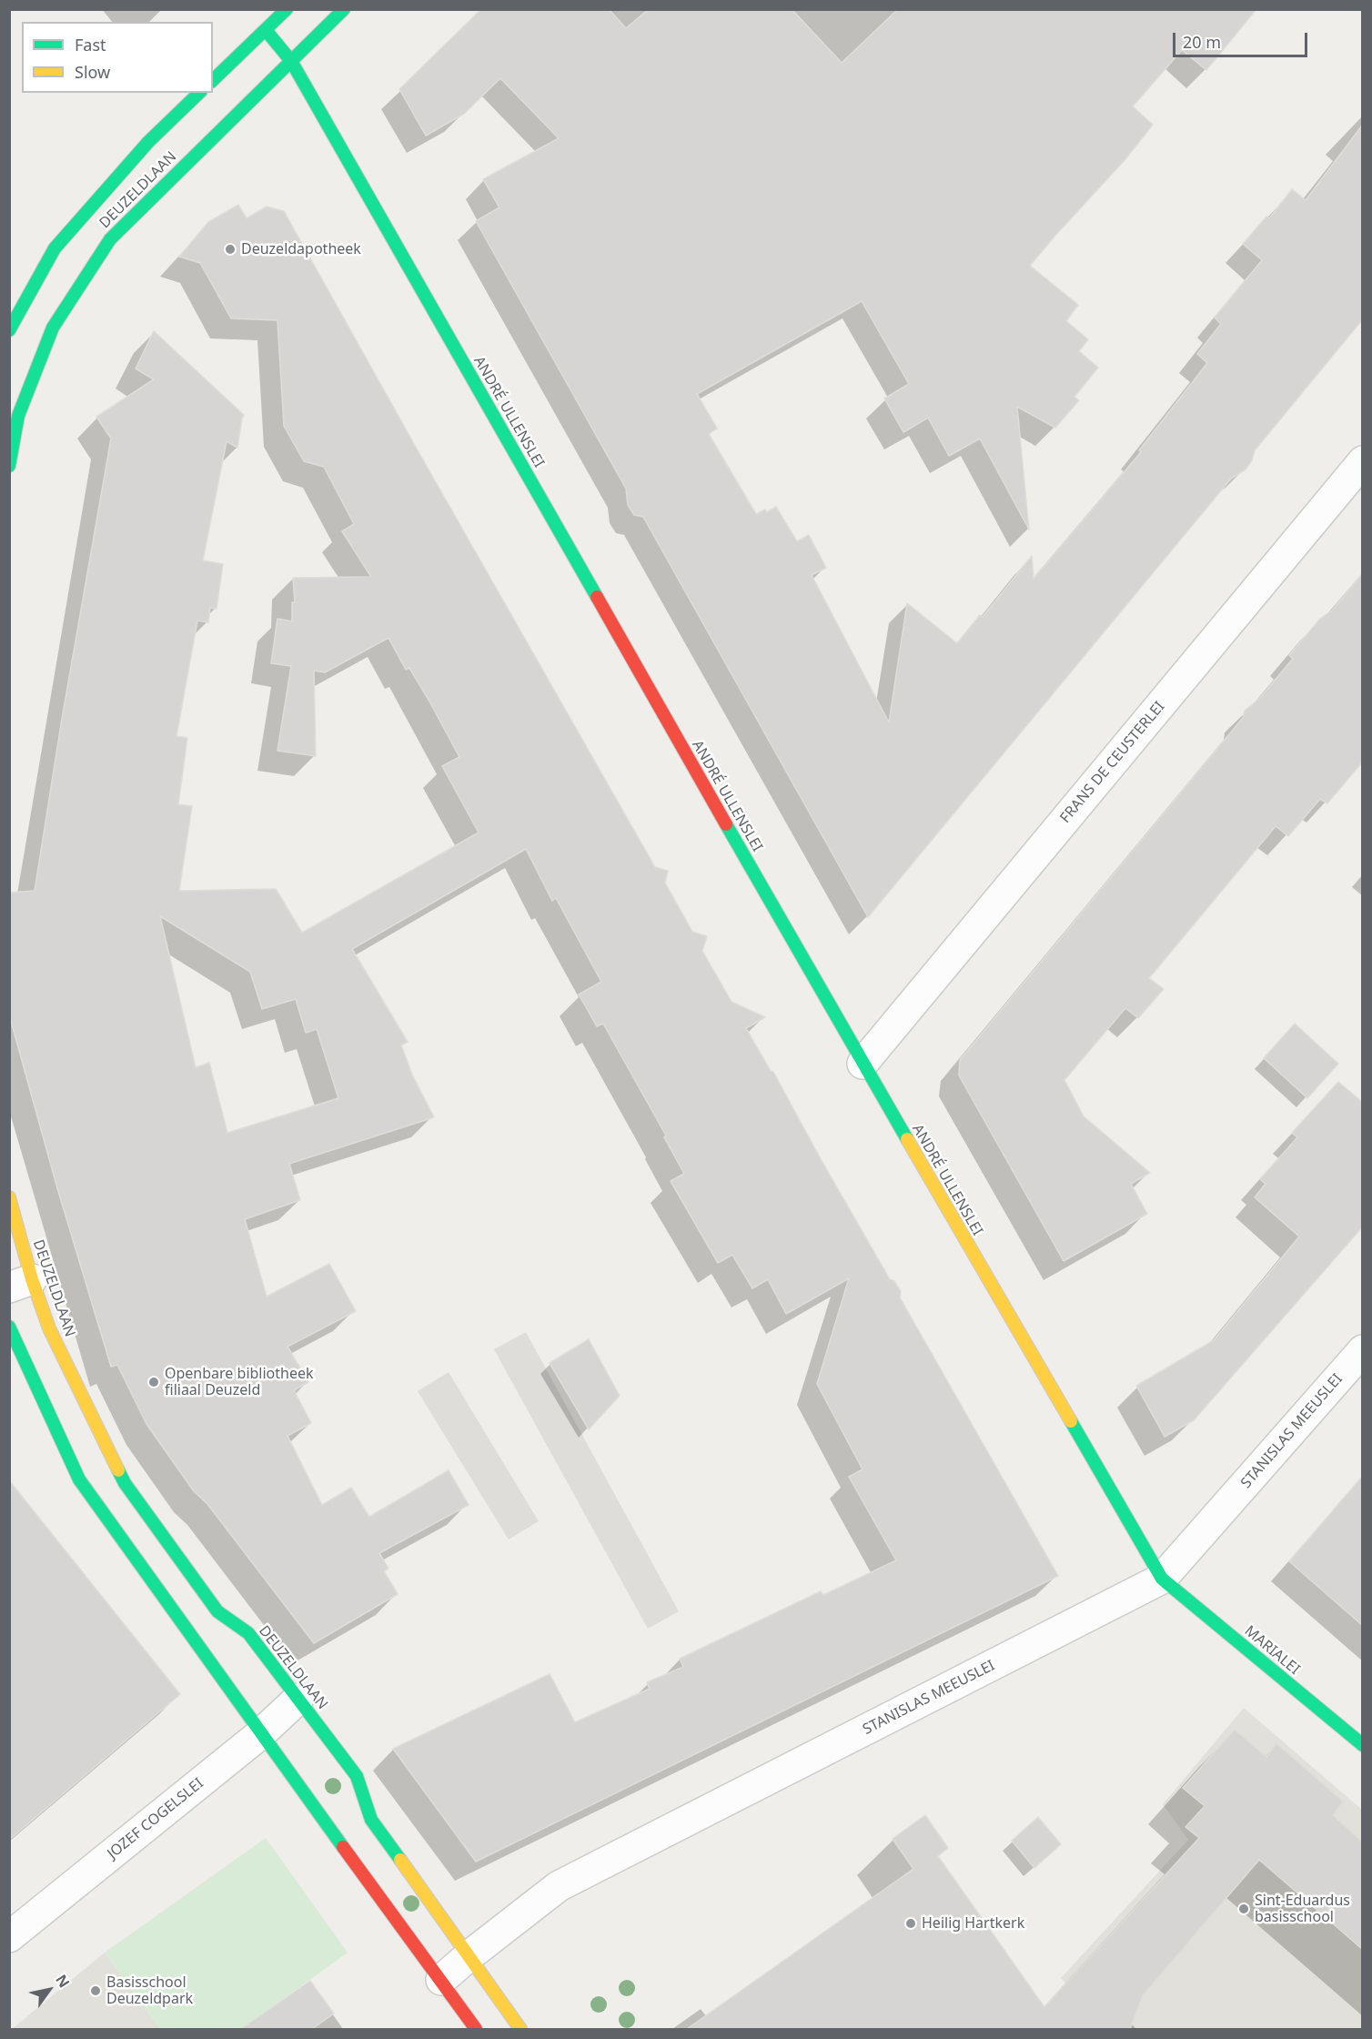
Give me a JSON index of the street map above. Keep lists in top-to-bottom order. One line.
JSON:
{"streets":{"street":["DEUZELDLAAN","ANDRÉ ULLENSLEI","FRANS DE CEUSTERLEI","STANISLAS MEEUSLEI","MARIALEI","JOZEF COGELSLEI"]},"crossings":[["DEUZELDLAAN","ANDRÉ ULLENSLEI"],["DEUZELDLAAN","STANISLAS MEEUSLEI"],["DEUZELDLAAN","JOZEF COGELSLEI"],["ANDRÉ ULLENSLEI","FRANS DE CEUSTERLEI"],["ANDRÉ ULLENSLEI","STANISLAS MEEUSLEI"],["ANDRÉ ULLENSLEI","MARIALEI"],["STANISLAS MEEUSLEI","MARIALEI"]],"places":["Deuzeldapotheek","Openbare bibliotheek filiaal Deuzeld","Sint-Eduardus basisschool","Heilig Hartkerk","Basisschool Deuzeldpark"],"legend":["Fast","Slow"],"scale_bar":"20 m","north":"top right"}
